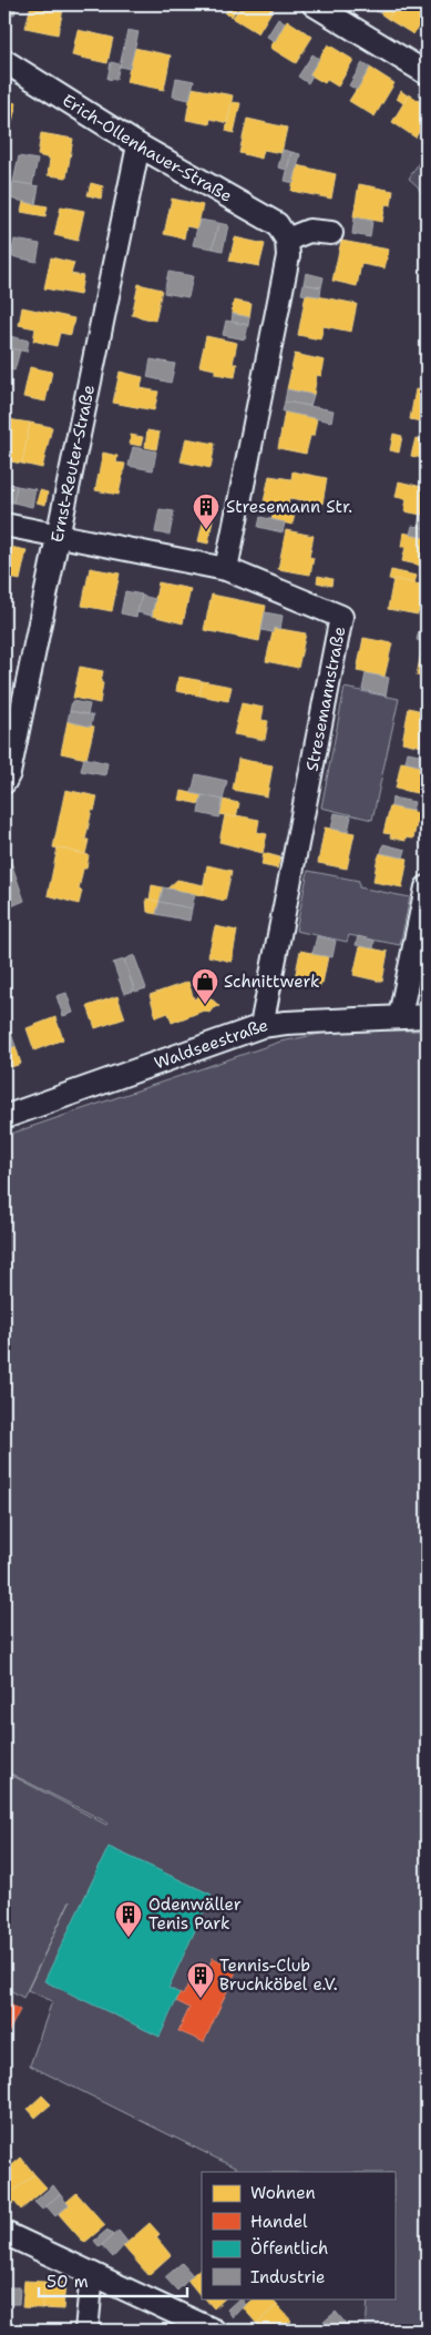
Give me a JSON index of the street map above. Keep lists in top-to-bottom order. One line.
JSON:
{"streets":{"street":["Erich-Ollenhauer-Straße","Ernst-Reuter-Straße","Stresemannstraße","Waldseestraße"]},"crossings":[["Erich-Ollenhauer-Straße","Ernst-Reuter-Straße"],["Ernst-Reuter-Straße","Stresemannstraße"],["Stresemannstraße","Waldseestraße"]],"places":{"building":["Stresemann Str.","Odenwäller Tenis Park","Tennis-Club Bruchköbel e.V."],"shop":["Schnittwerk"]},"legend":["Wohnen","Handel","Öffentlich","Industrie"],"scale_bar":"50 m"}
